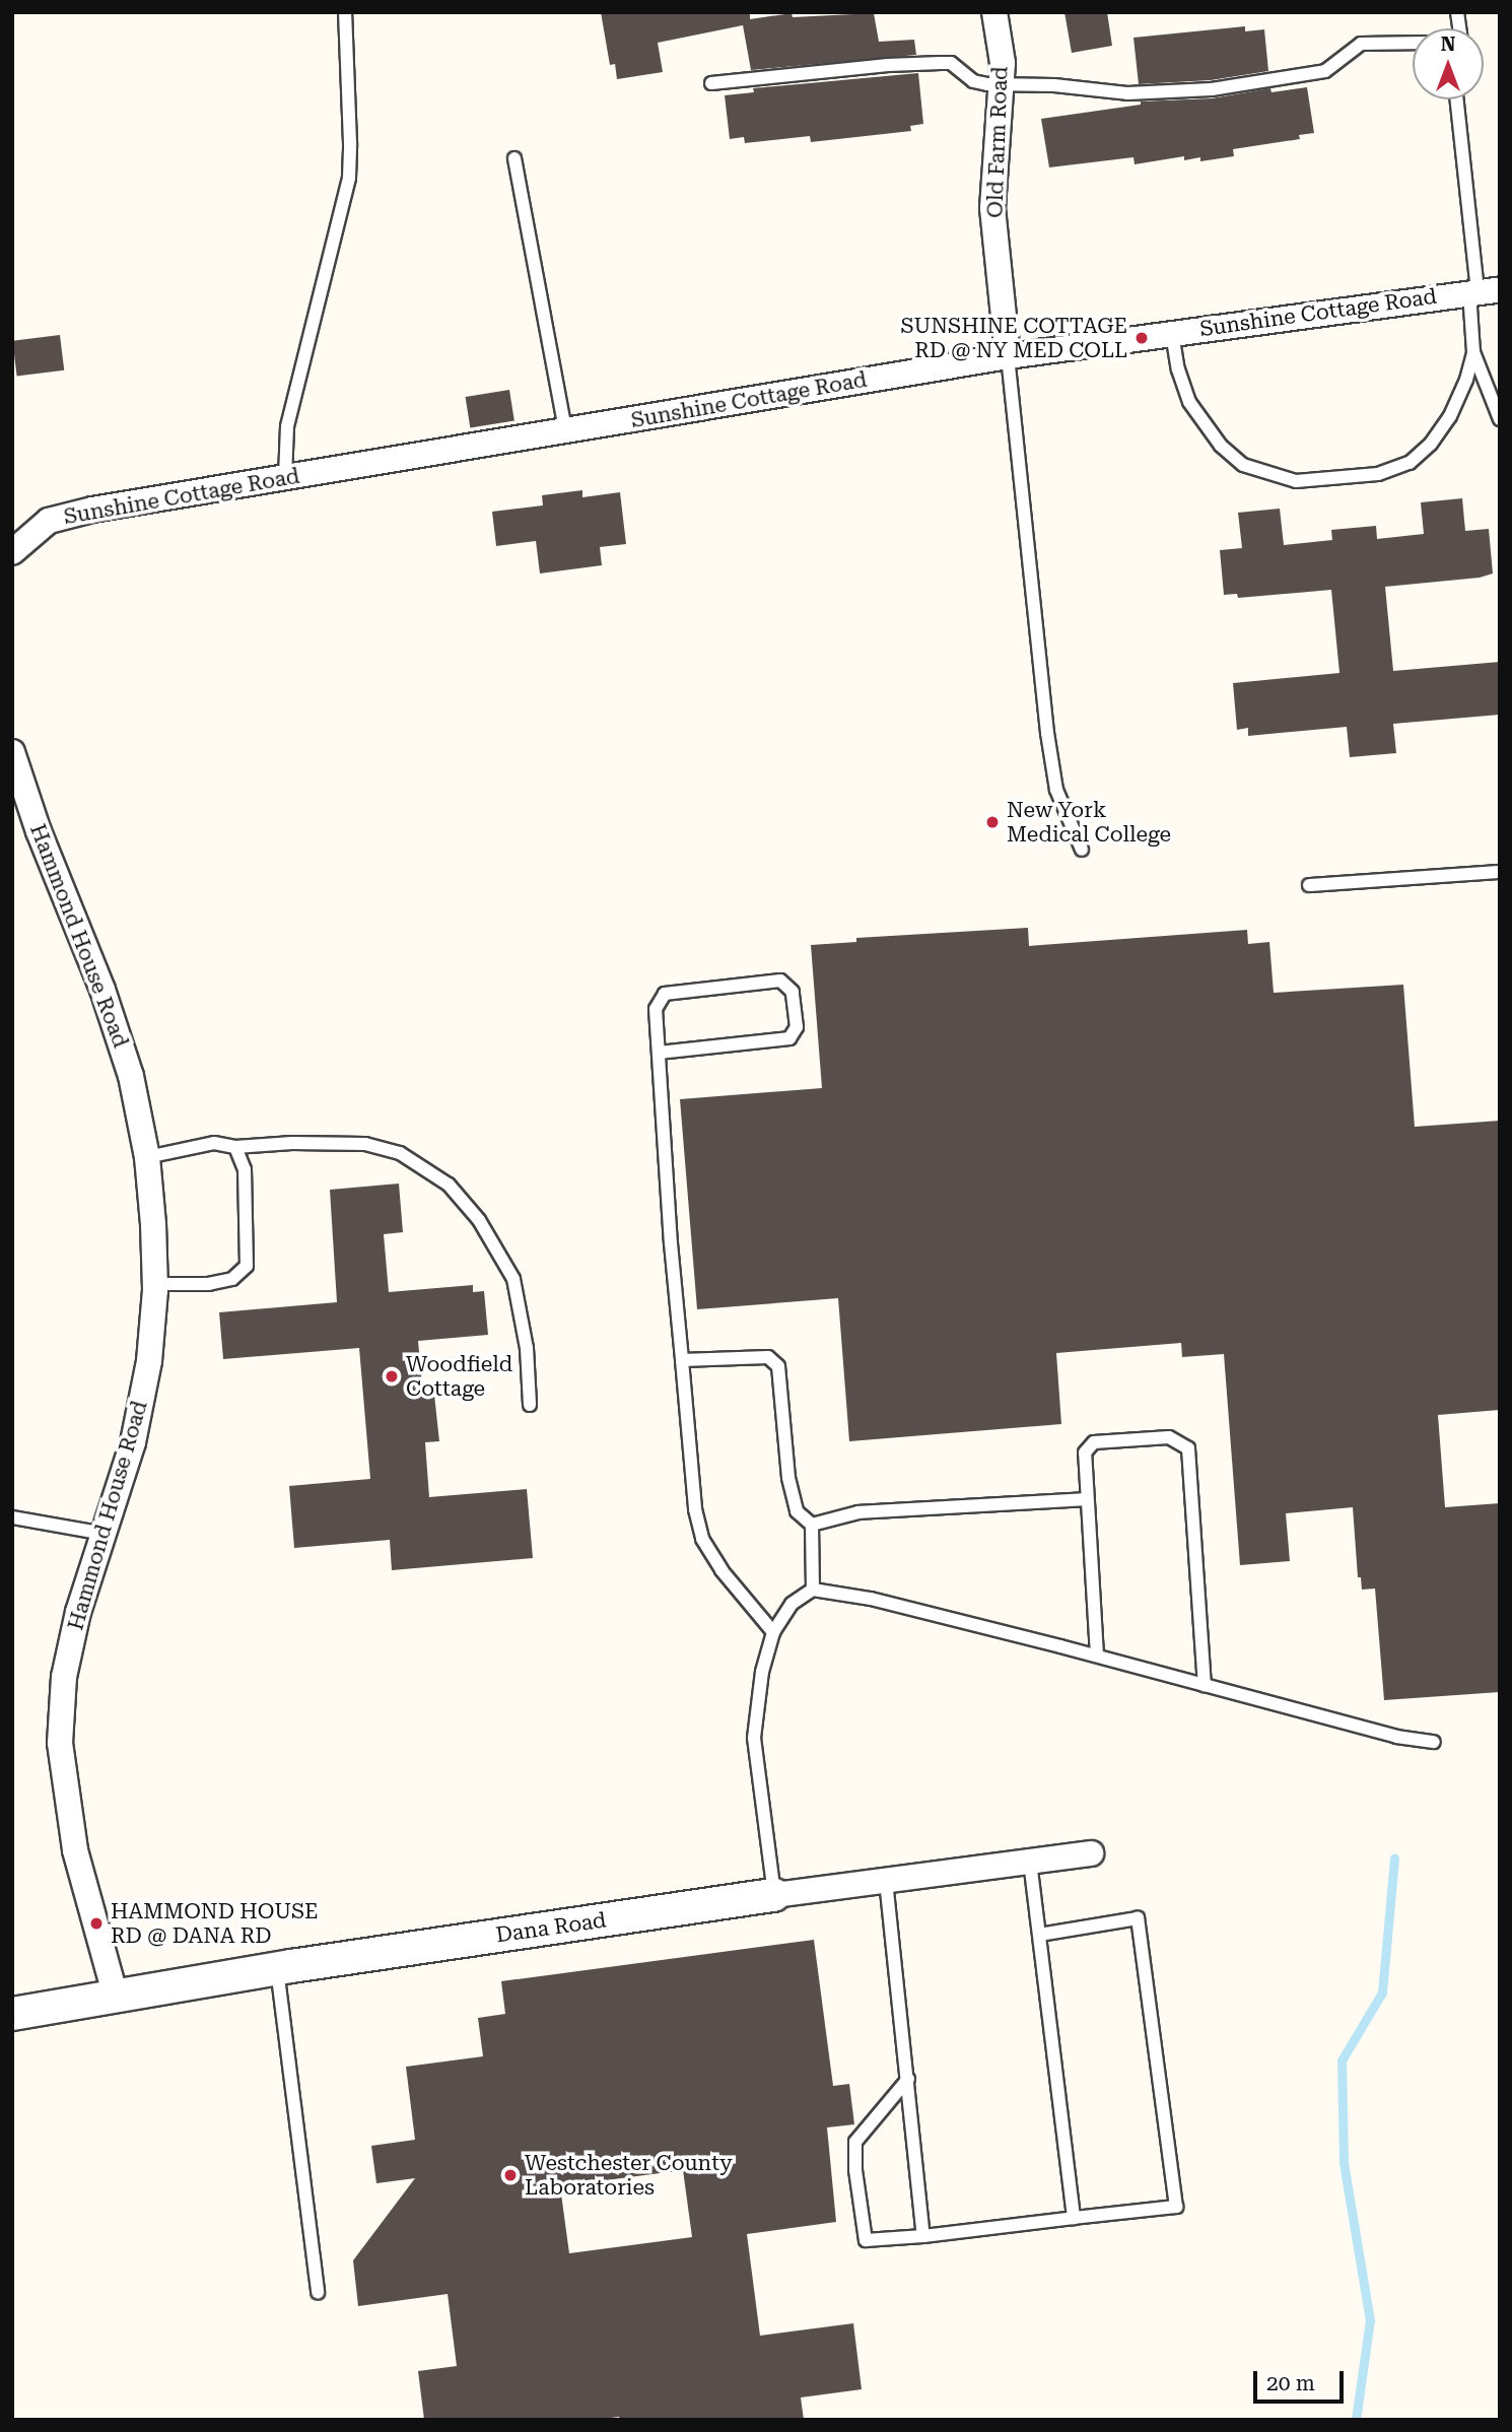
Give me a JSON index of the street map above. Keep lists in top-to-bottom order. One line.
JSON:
{"streets":{"street":["Old Farm Road","Sunshine Cottage Road","Hammond House Road","Dana Road"]},"crossings":[["Old Farm Road","Sunshine Cottage Road"],["Hammond House Road","Dana Road"]],"places":["SUNSHINE COTTAGE RD @ NY MED COLL","New York Medical College","Woodfield Cottage","HAMMOND HOUSE RD @ DANA RD","Westchester County Laboratories"],"scale_bar":"20 m","north":"top"}
